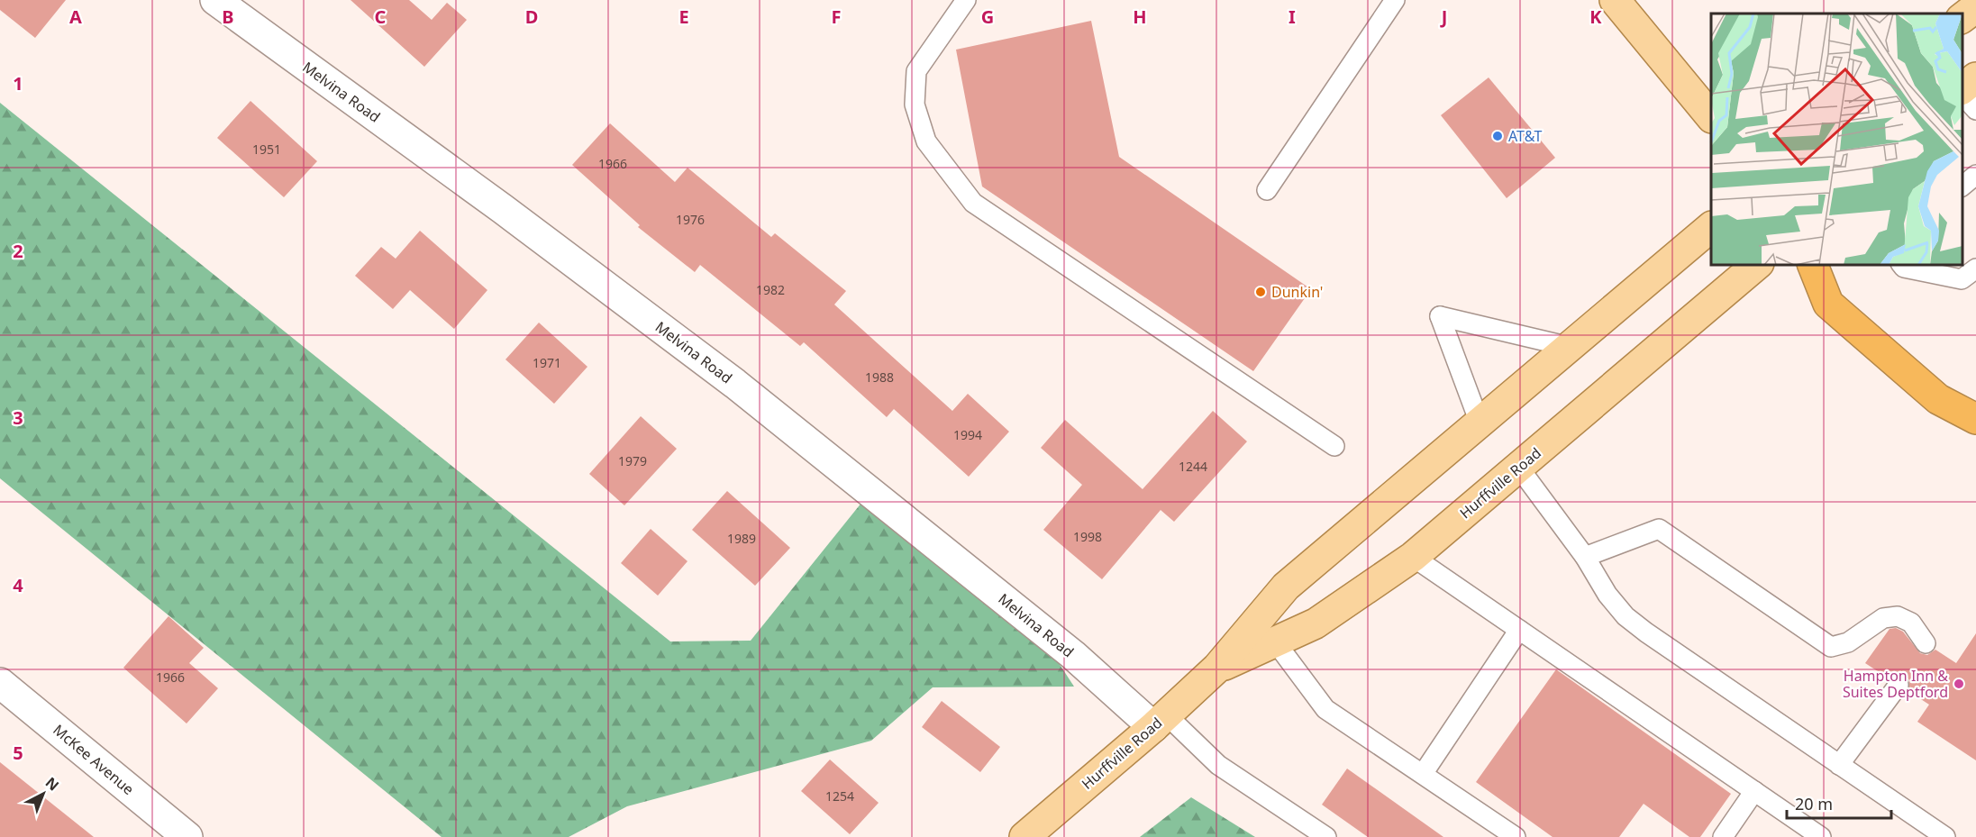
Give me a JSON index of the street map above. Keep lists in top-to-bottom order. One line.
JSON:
{"streets":{"main road":["Hurffville Road"],"street":["Melvina Road","McKee Avenue"]},"crossings":[["Melvina Road","Hurffville Road"]],"places":["AT&T","Dunkin'","Hampton Inn & Suites Deptford"],"house_numbers":["1951","1966","1976","1982","1971","1988","1994","1979","1244","1998","1989","1966","1254"],"scale_bar":"20 m","north":"top right","grid":{"columns":["A","B","C","D","E","F","G","H","I","J","K"],"rows":["1","2","3","4","5"]}}
